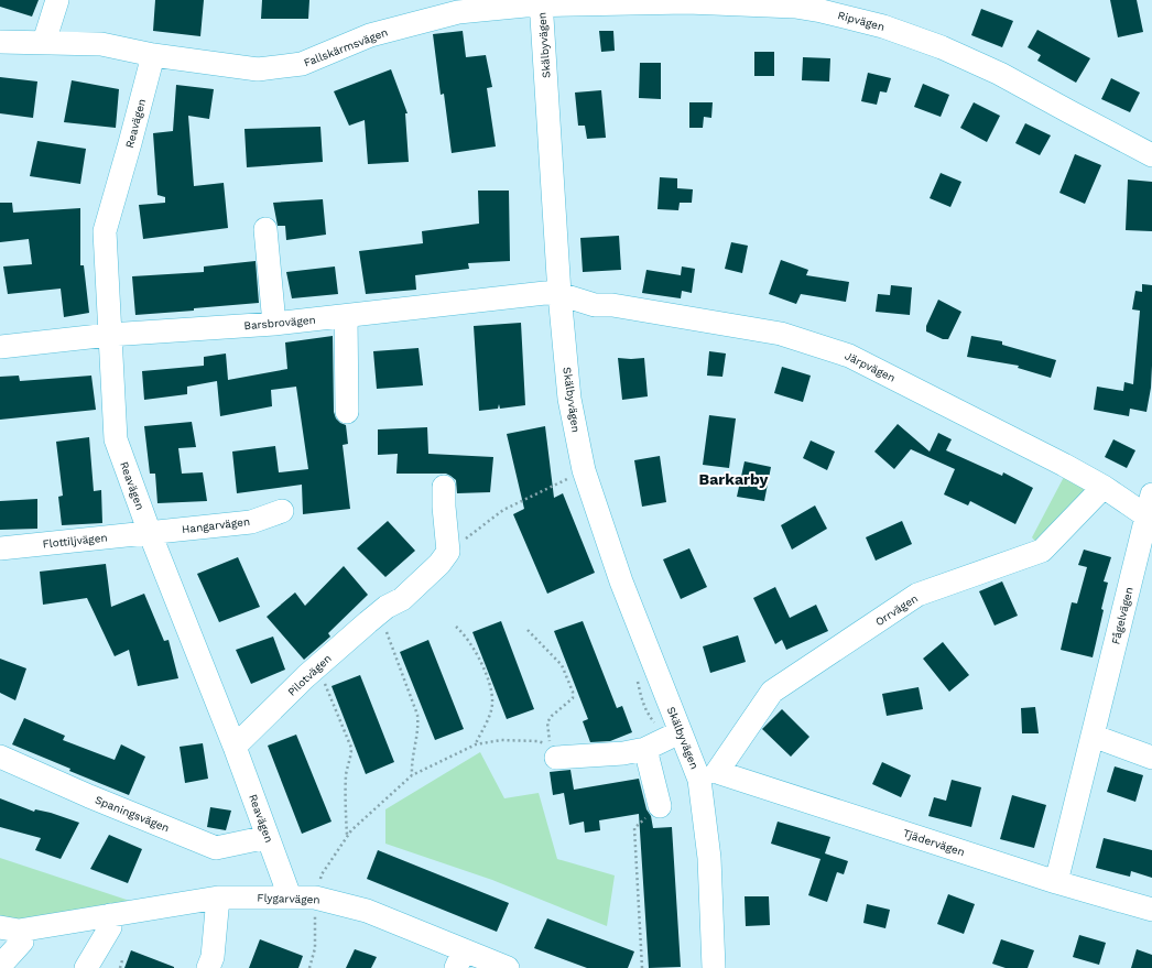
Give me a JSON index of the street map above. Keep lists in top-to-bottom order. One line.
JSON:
{"streets":{"street":["Ripvägen","Skälbyvägen","Fallskärmsvägen","Reavägen","Barsbrovägen","Järpvägen","Hangarvägen","Flottiljvägen","Orrvägen","Fågelvägen","Pilotvägen","Spaningsvägen","Tjädervägen","Flygarvägen"]},"crossings":[["Ripvägen","Skälbyvägen"],["Ripvägen","Fallskärmsvägen"],["Skälbyvägen","Fallskärmsvägen"],["Skälbyvägen","Barsbrovägen"],["Skälbyvägen","Järpvägen"],["Skälbyvägen","Orrvägen"],["Skälbyvägen","Tjädervägen"],["Fallskärmsvägen","Reavägen"],["Reavägen","Barsbrovägen"],["Reavägen","Hangarvägen"],["Reavägen","Flottiljvägen"],["Reavägen","Pilotvägen"],["Reavägen","Spaningsvägen"],["Reavägen","Flygarvägen"],["Barsbrovägen","Järpvägen"],["Järpvägen","Orrvägen"],["Järpvägen","Fågelvägen"],["Hangarvägen","Flottiljvägen"],["Orrvägen","Tjädervägen"],["Fågelvägen","Tjädervägen"]],"districts":["Barkarby"]}
